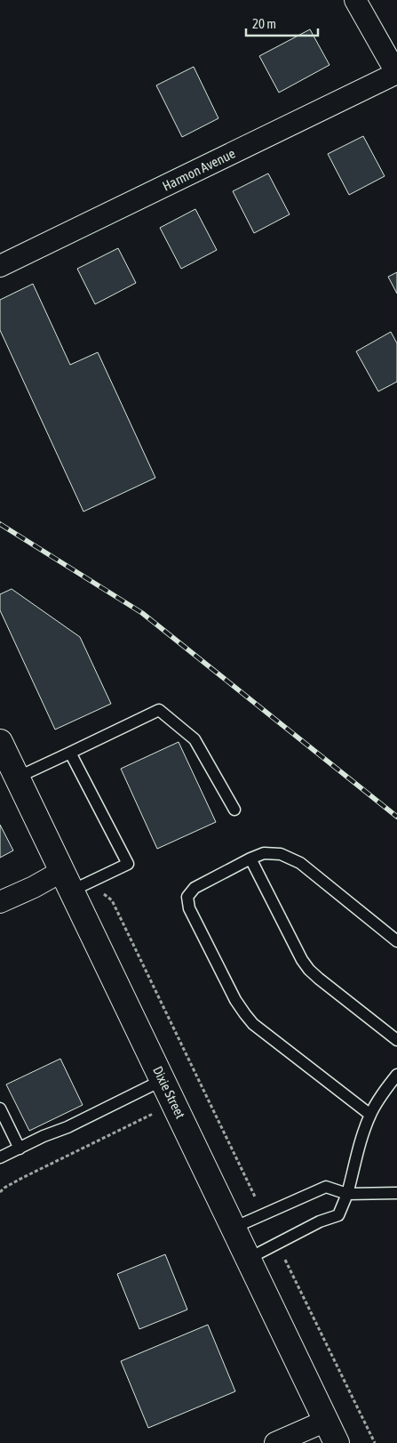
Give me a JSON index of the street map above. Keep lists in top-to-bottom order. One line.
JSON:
{"streets":{"street":["Harmon Avenue","Dixie Street"]},"scale_bar":"20 m"}
